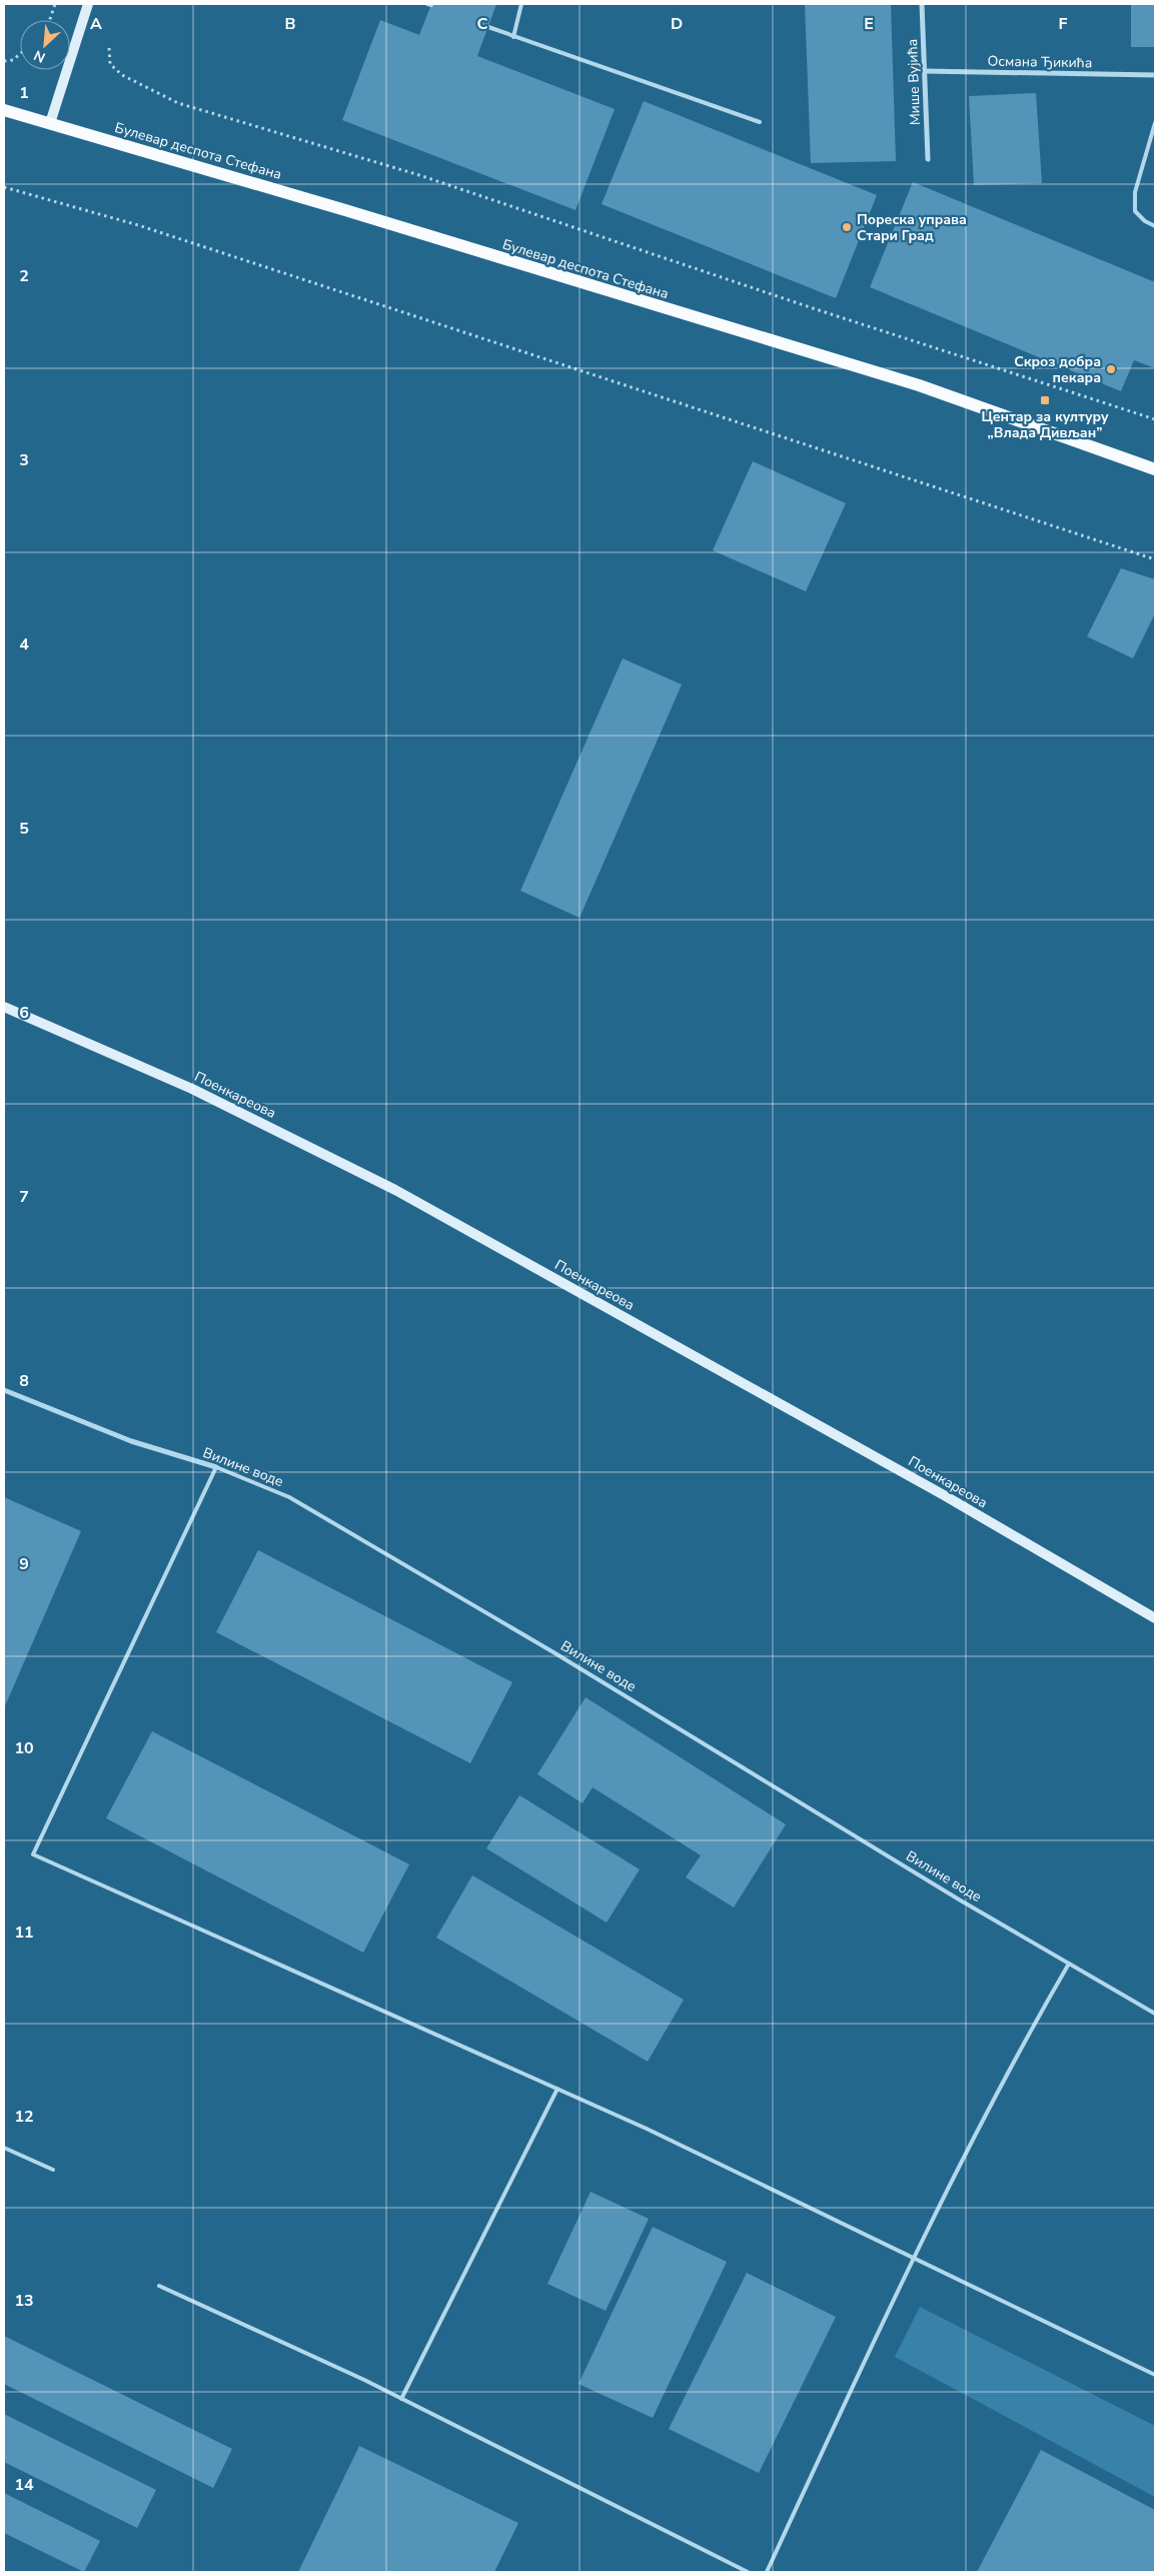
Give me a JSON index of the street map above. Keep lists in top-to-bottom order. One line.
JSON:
{"streets":{"main road":["Булевар деспота Стефана"],"street":["Османа Ђикића","Мише Вујића","Поенкареова","Вилине воде"]},"crossings":[["Османа Ђикића","Мише Вујића"]],"places":{"other":["Пореска управа Стари Град","Скроз добра пекара"],"transit":["Центар за културу „Влада Дивљан”"]},"north":"bottom left","grid":{"columns":["A","B","C","D","E","F"],"rows":["1","2","3","4","5","6","7","8","9","10","11","12","13","14"]}}
